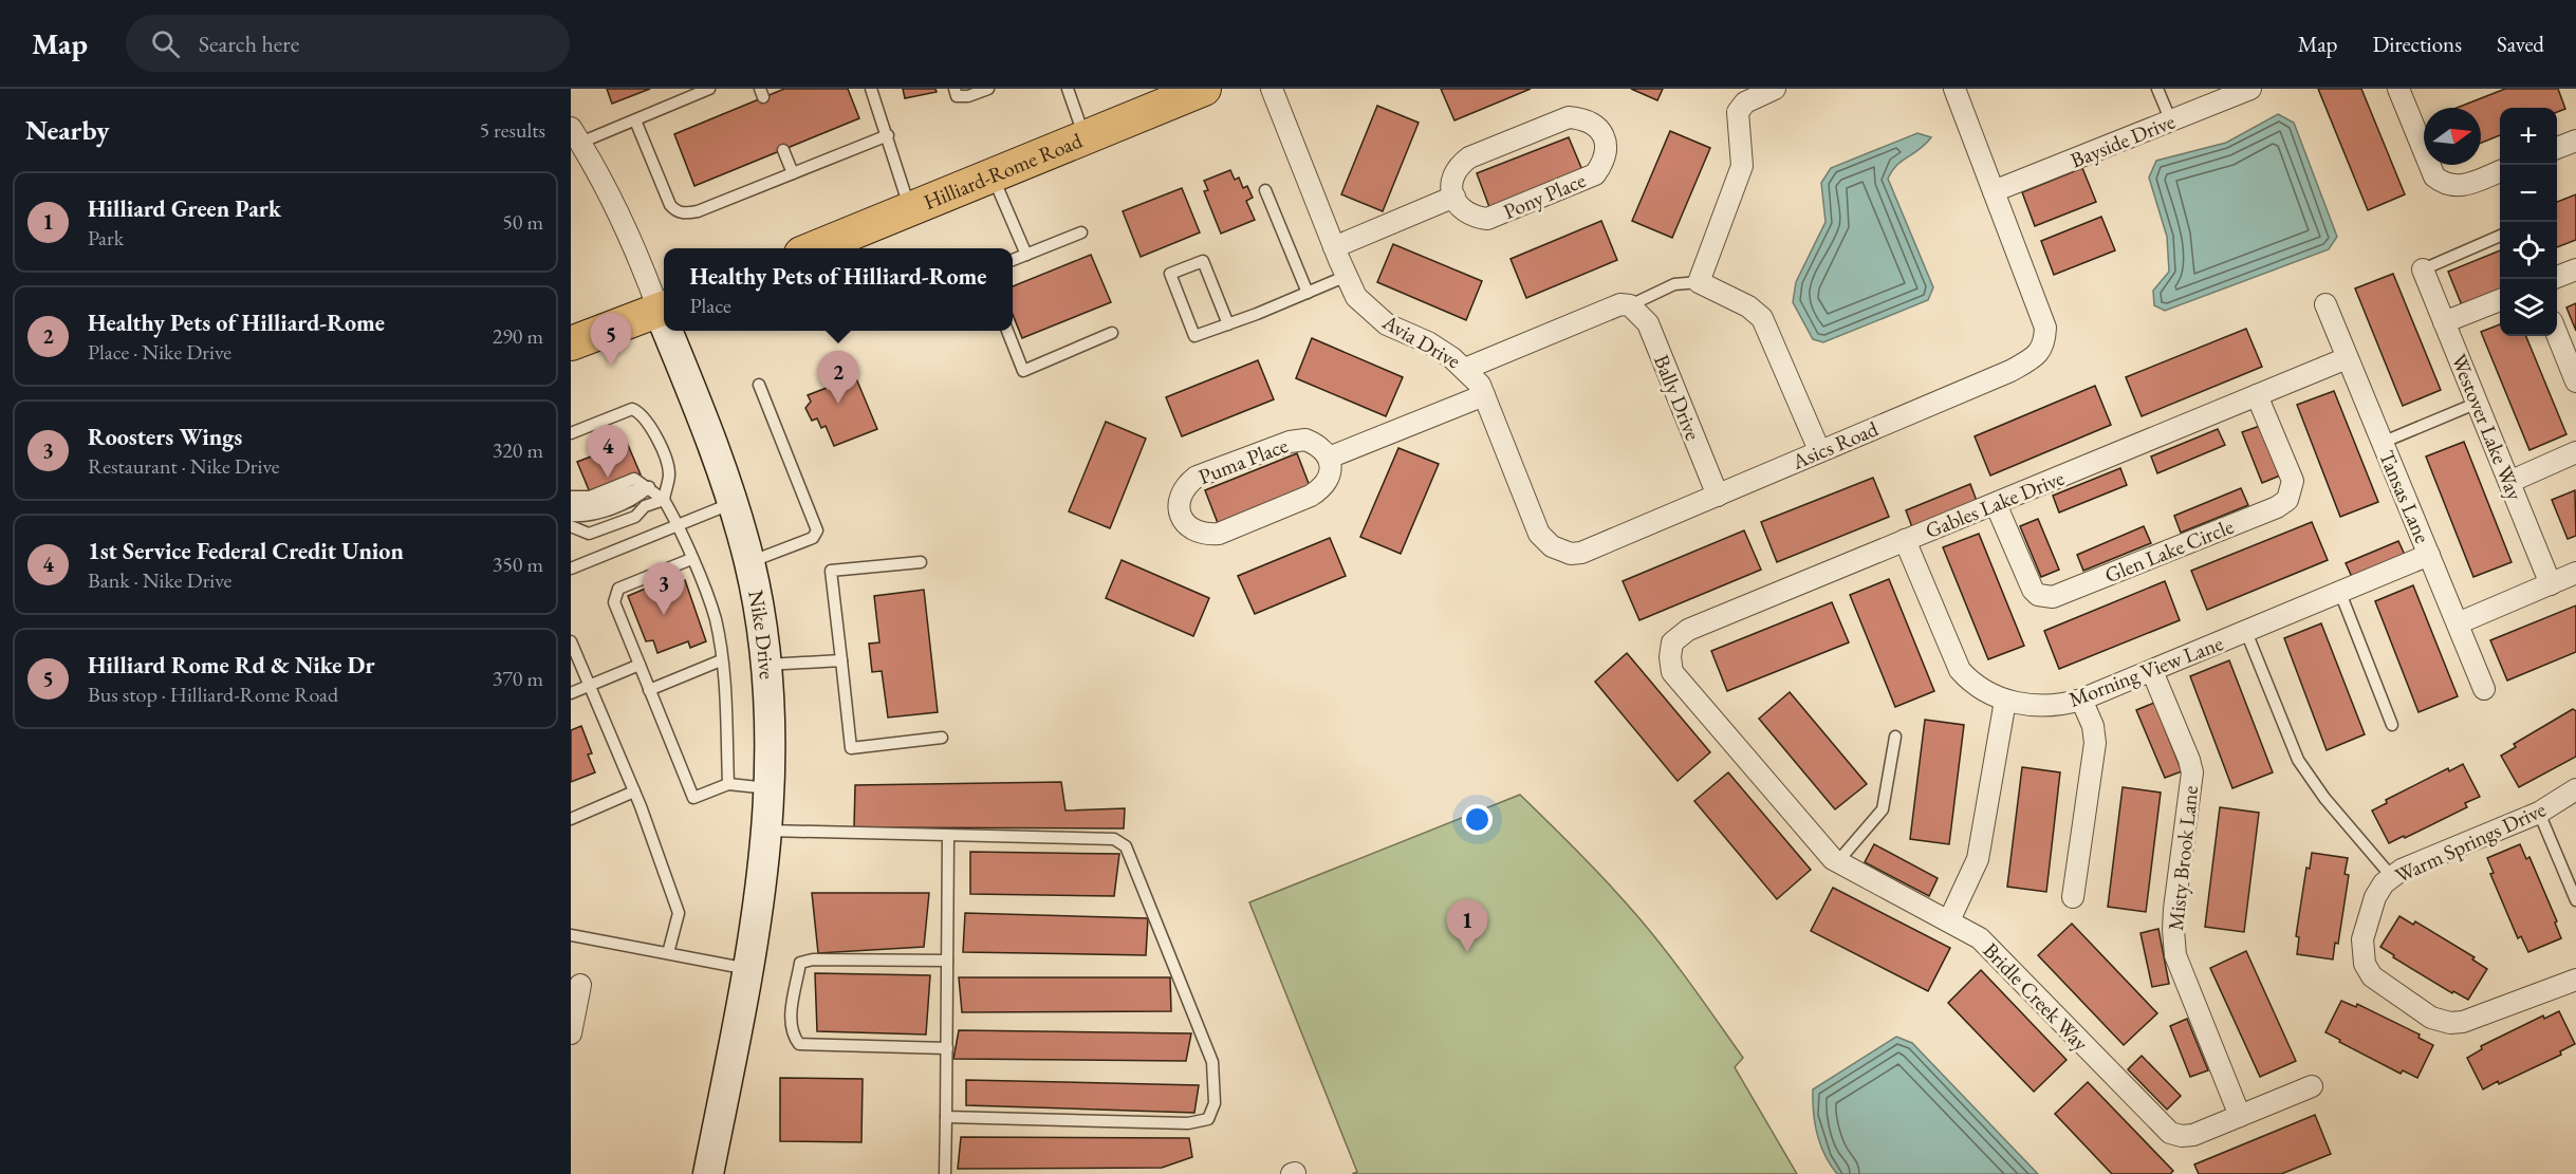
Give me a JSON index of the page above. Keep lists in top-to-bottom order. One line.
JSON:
{"streets":{"main road":["Hilliard-Rome Road"],"street":["Bayside Drive","Pony Place","Avia Drive","Bally Drive","Westover Lake Way","Asics Road","Puma Place","Tansas Lane","Gables Lake Drive","Glen Lake Circle","Nike Drive","Morning View Lane","Warm Springs Drive","Misty Brook Lane","Bridle Creek Way"]},"crossings":[["Bayside Drive","Asics Road"],["Avia Drive","Bally Drive"],["Avia Drive","Asics Road"],["Bally Drive","Asics Road"],["Tansas Lane","Gables Lake Drive"],["Tansas Lane","Morning View Lane"],["Gables Lake Drive","Glen Lake Circle"],["Gables Lake Drive","Morning View Lane"],["Gables Lake Drive","Bridle Creek Way"],["Morning View Lane","Misty Brook Lane"],["Misty Brook Lane","Bridle Creek Way"]],"north":"right","page":{"header":"Map","search":"Search here","nav":["Map","Directions","Saved"],"heading":["Nearby","5 results"],"map_buttons":["+","−"],"list":[{"mark":"1","name":"Hilliard Green Park","note":"Park","value":"50 m"},{"mark":"2","name":"Healthy Pets of Hilliard-Rome","note":"Place · Nike Drive","value":"290 m"},{"mark":"3","name":"Roosters Wings","note":"Restaurant · Nike Drive","value":"320 m"},{"mark":"4","name":"1st Service Federal Credit Union","note":"Bank · Nike Drive","value":"350 m"},{"mark":"5","name":"Hilliard Rome Rd & Nike Dr","note":"Bus stop · Hilliard-Rome Road","value":"370 m"}],"popup":["Healthy Pets of Hilliard-Rome","Place"],"pins":["5","2","4","3","1"]}}
